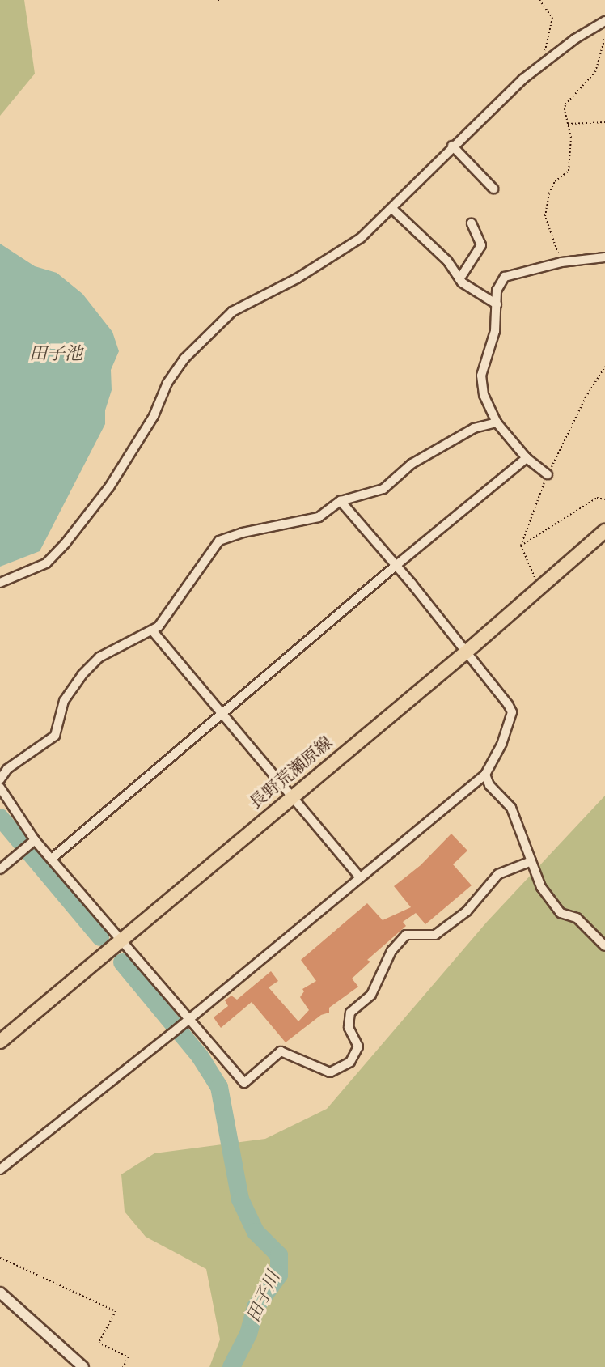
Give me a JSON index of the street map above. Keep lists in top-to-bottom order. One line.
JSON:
{"streets":{"main road":["長野荒瀬原線"]},"water":["田子池","田子川"]}
